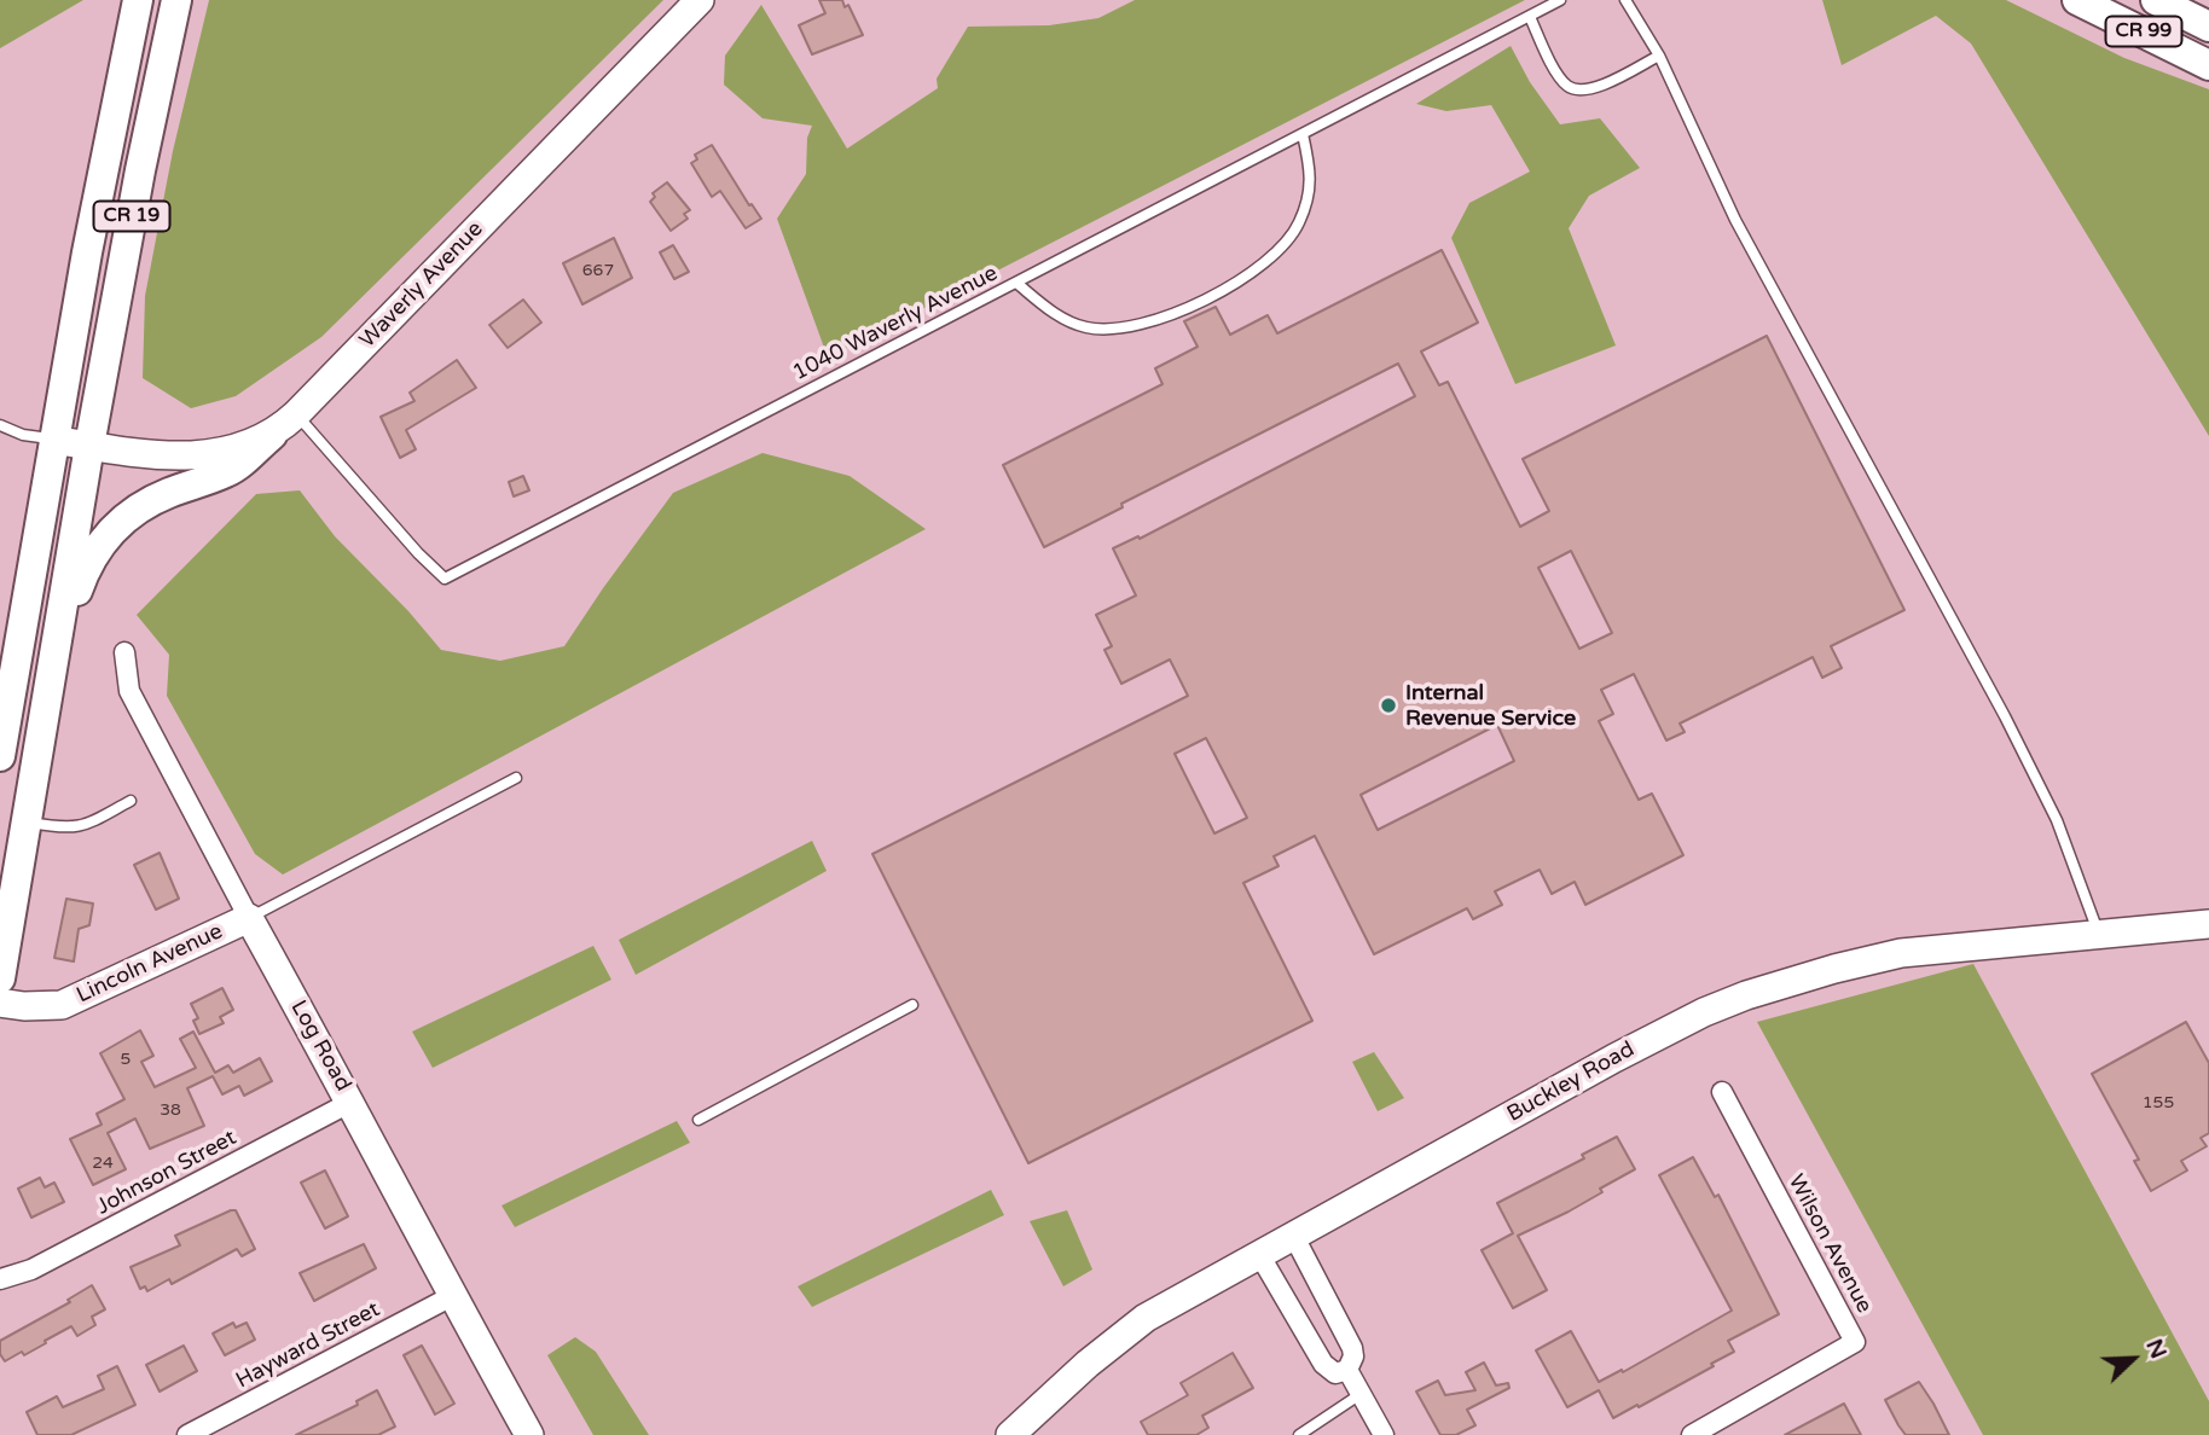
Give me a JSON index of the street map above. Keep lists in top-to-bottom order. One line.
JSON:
{"streets":{"main road":["CR 99","CR 19"],"street":["Waverly Avenue","Lincoln Avenue","Log Road","Buckley Road","Johnson Street","Wilson Avenue","Hayward Street"],"lane":["1040 Waverly Avenue"]},"crossings":[["CR 19","Waverly Avenue"],["Waverly Avenue","1040 Waverly Avenue"],["Lincoln Avenue","Log Road"],["Log Road","Johnson Street"],["Log Road","Hayward Street"]],"places":["Internal Revenue Service"],"house_numbers":["667","5","155","38","24"],"north":"top right"}
